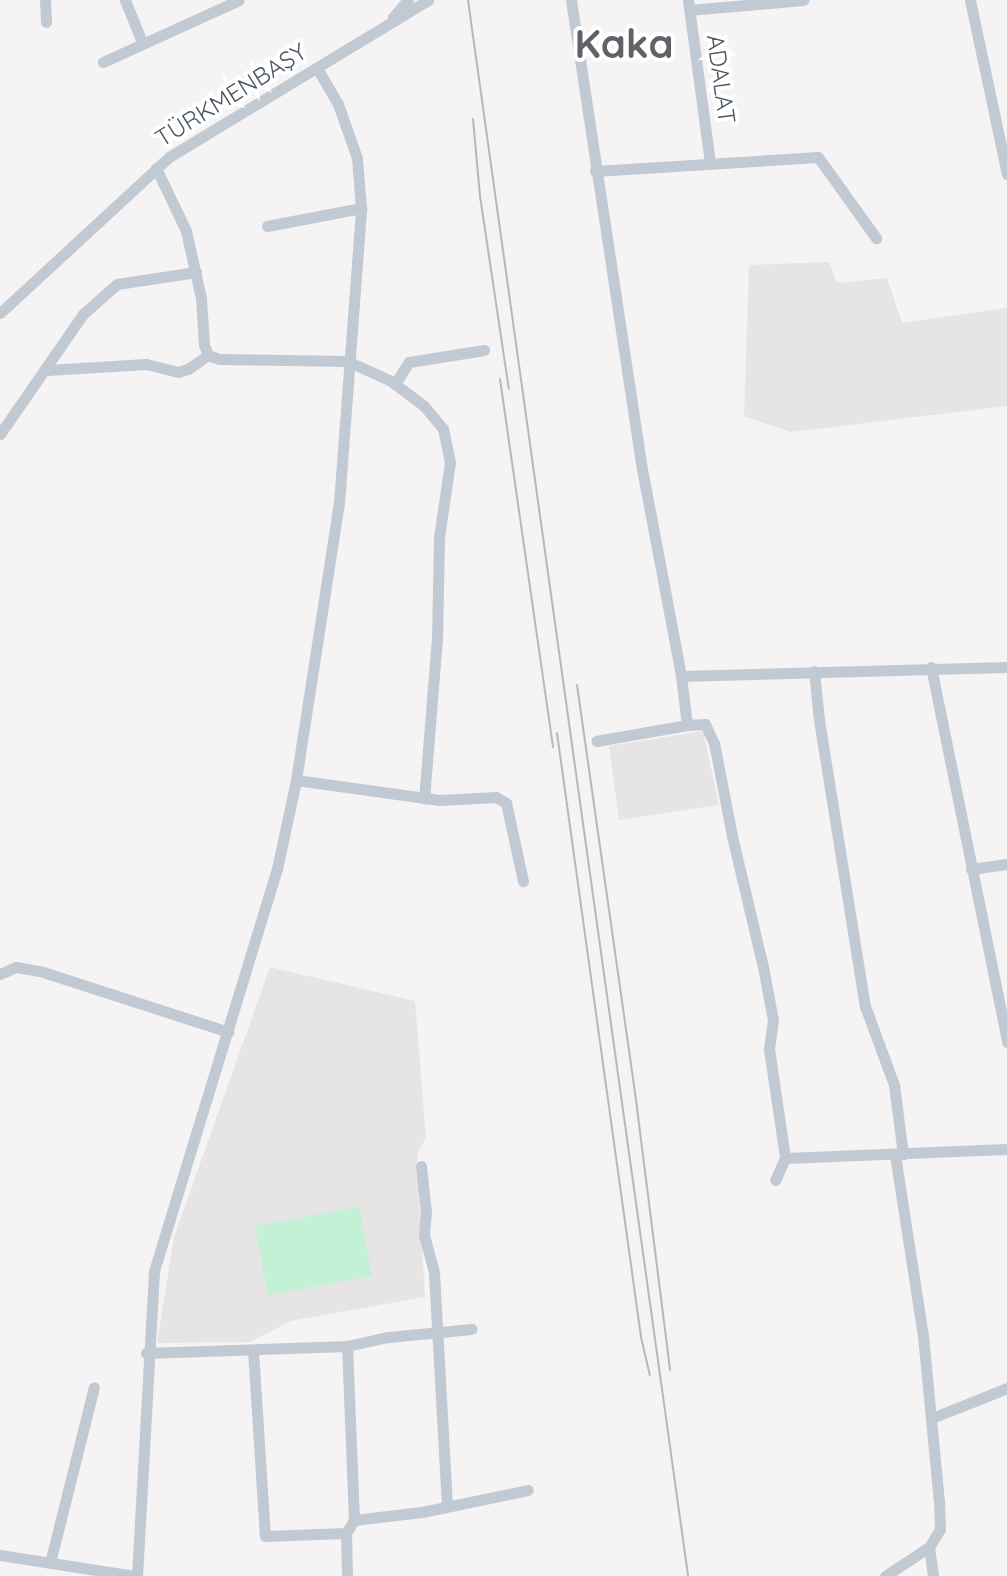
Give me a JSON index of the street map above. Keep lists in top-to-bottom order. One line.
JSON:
{"streets":{"street":["ADALAT","TÜRKMENBAŞY"]},"districts":["Kaka"]}
